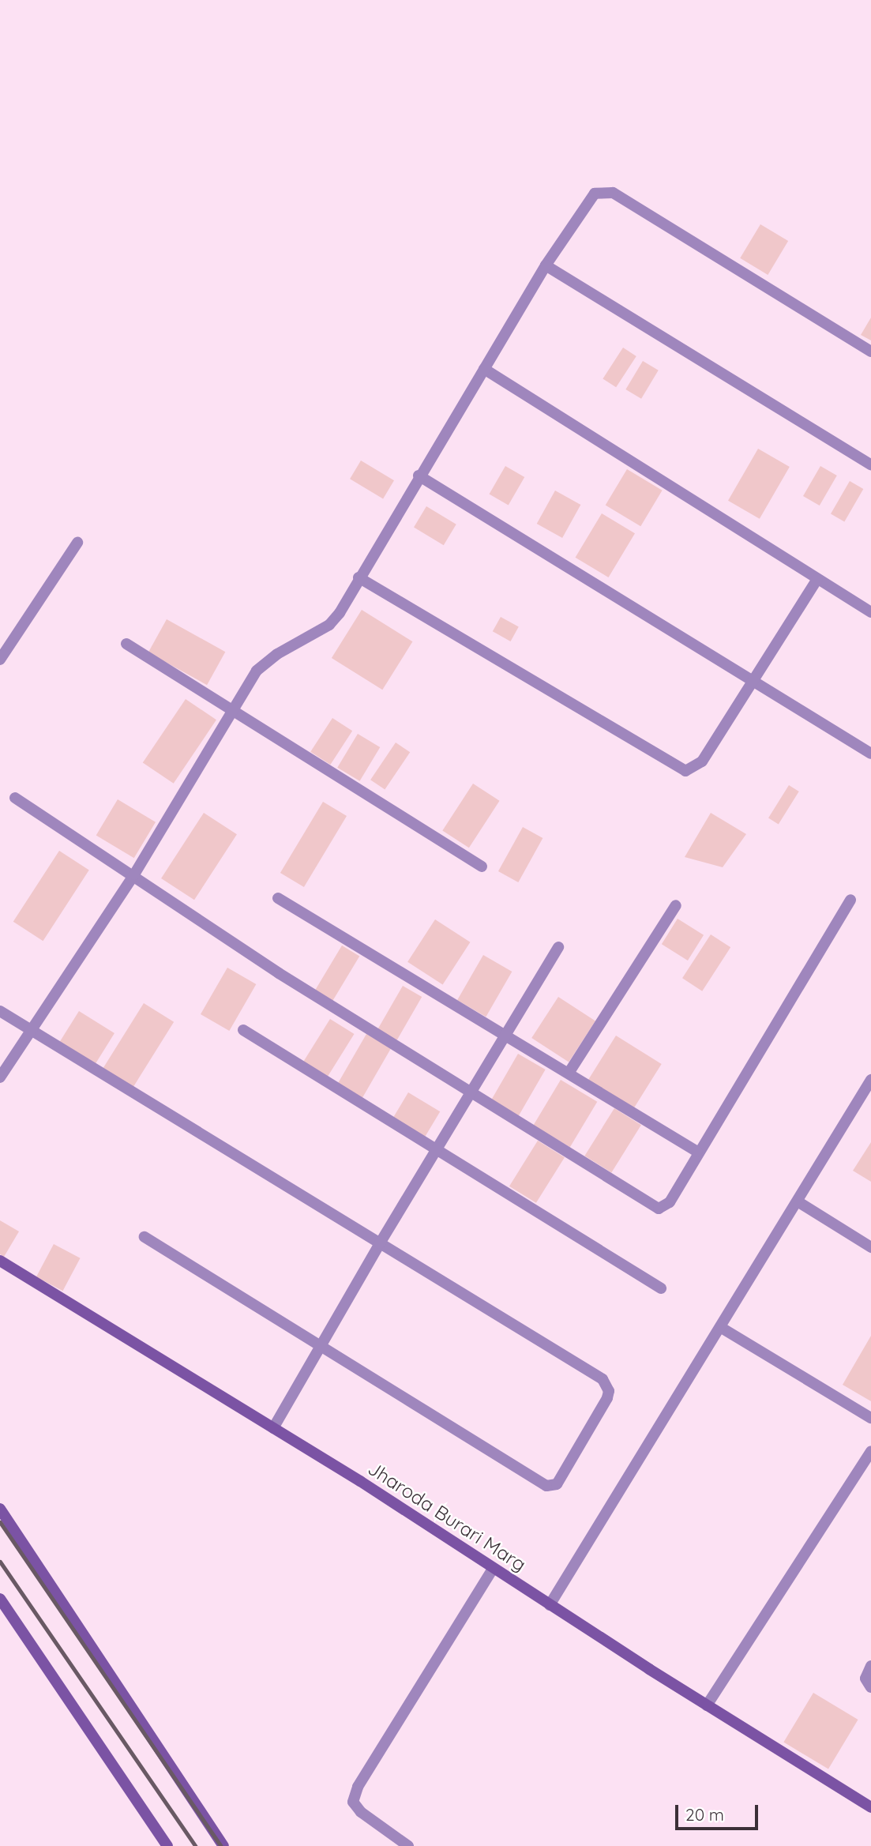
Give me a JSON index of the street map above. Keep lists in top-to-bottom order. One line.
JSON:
{"streets":{"street":["Jharoda Burari Marg"]},"scale_bar":"20 m"}
